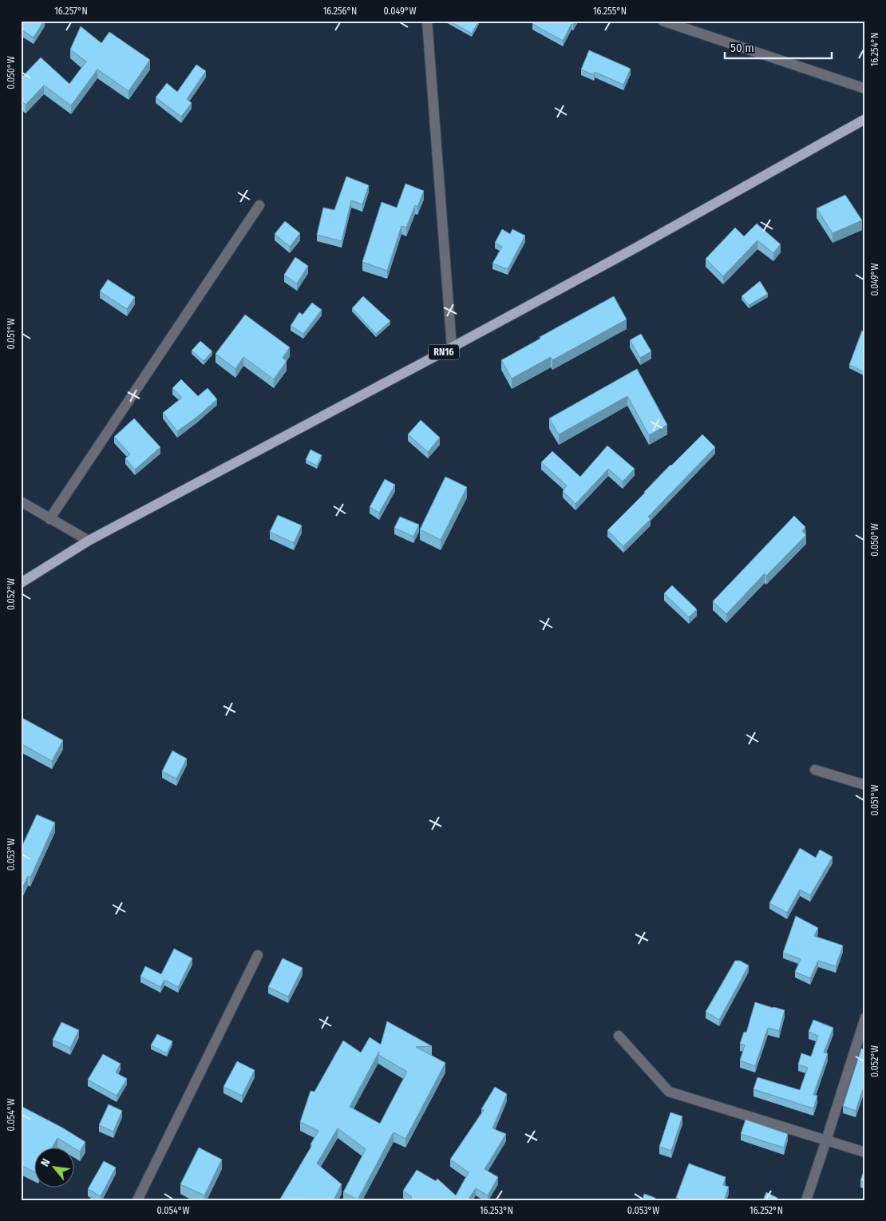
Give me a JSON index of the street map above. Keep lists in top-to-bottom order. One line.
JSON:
{"streets":{"main road":["RN16"]},"scale_bar":"50 m","north":"top left","coordinates":["16.257°N","16.256°N","0.049°W","16.255°N","16.254°N","0.050°W","0.051°W","0.052°W","0.053°W","0.054°W","16.253°N","16.252°N"]}
